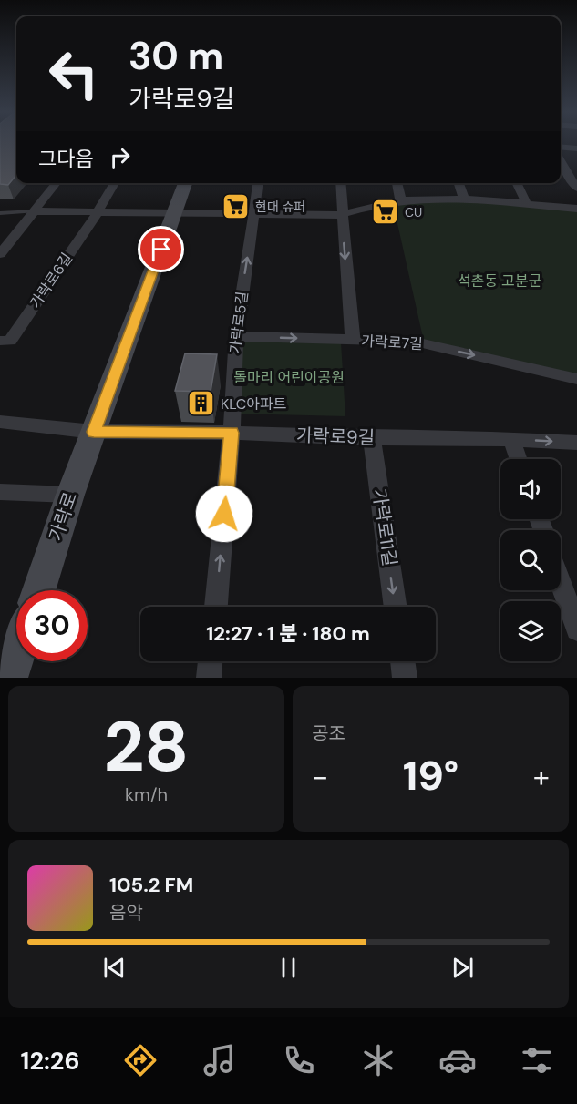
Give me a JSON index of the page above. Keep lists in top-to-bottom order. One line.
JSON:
{"streets":{"street":["가락로6길","가락로5길","가락로7길","가락로9길","가락로","가락로11길"]},"crossings":[["가락로5길","가락로7길"],["가락로5길","가락로9길"],["가락로9길","가락로"],["가락로9길","가락로11길"]],"one_way":["가락로11길"],"parks":["석촌동 고분군","돌마리 어린이공원"],"places":{"supermarket":["현대 슈퍼","CU"],"building":["KLC아파트"]},"page":{"turn":["30 m","가락로9길"],"then":"그다음","limit":"30","trip":"12:27 · 1 분 · 180 m","tile":[["28","km/h"],"공조"],"heat":["−","19°","+"],"song":["105.2 FM","음악"],"tabs":"12:26"}}
